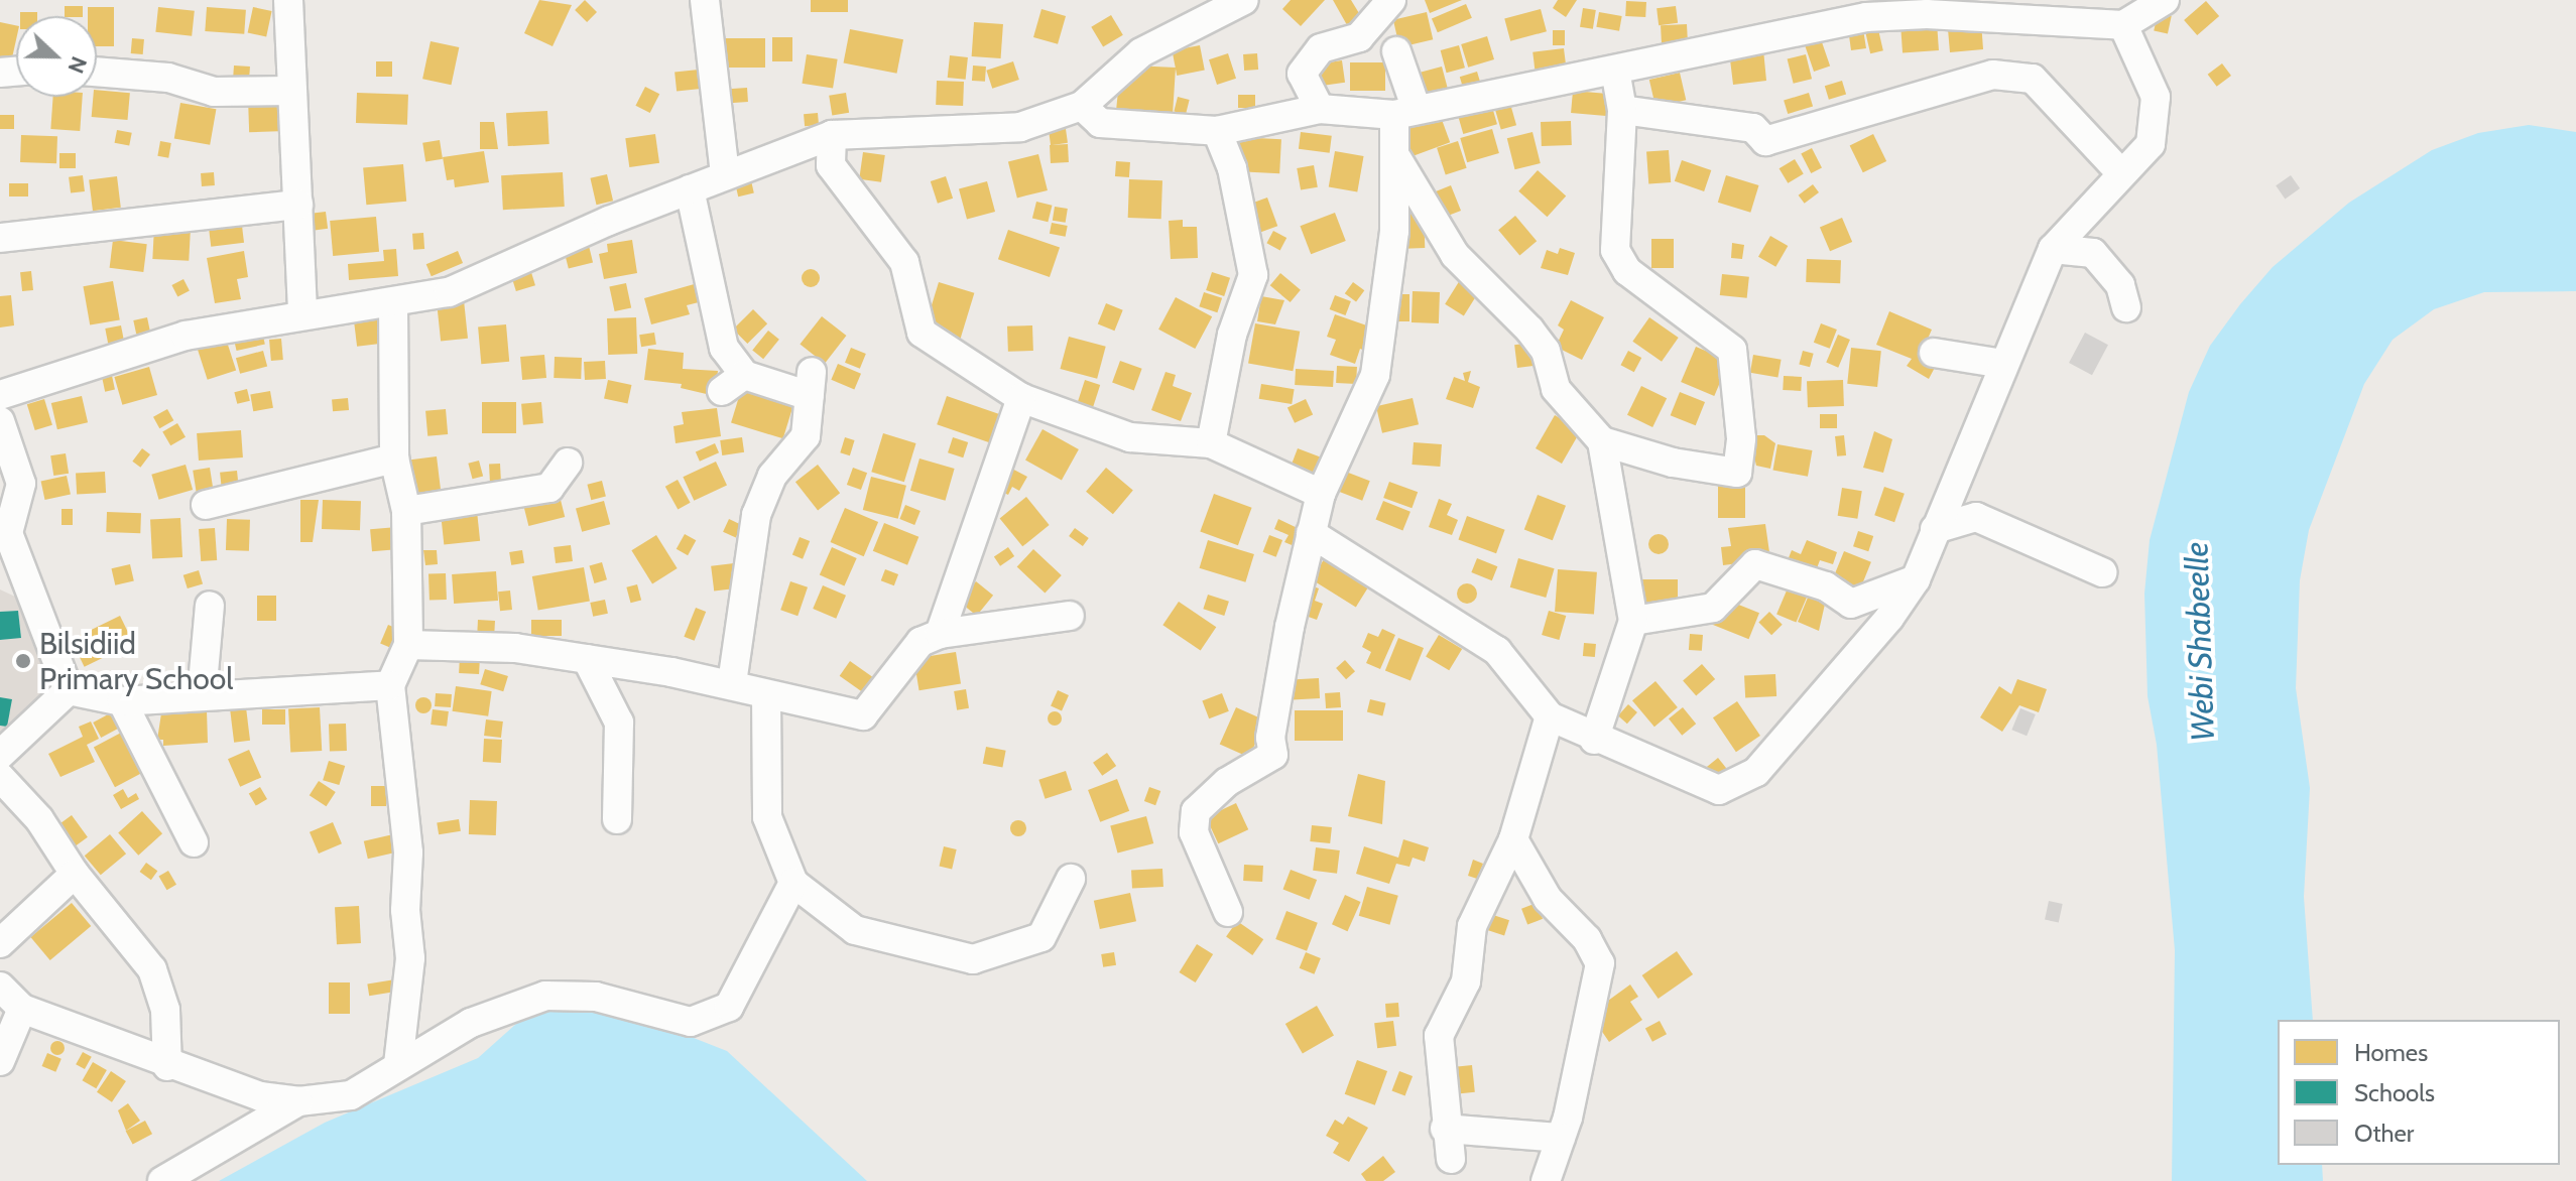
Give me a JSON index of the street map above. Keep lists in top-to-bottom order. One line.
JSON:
{"water":["Webi Shabeelle"],"places":["Bilsidiid Primary School"],"legend":["Homes","Schools","Other"],"north":"right"}
